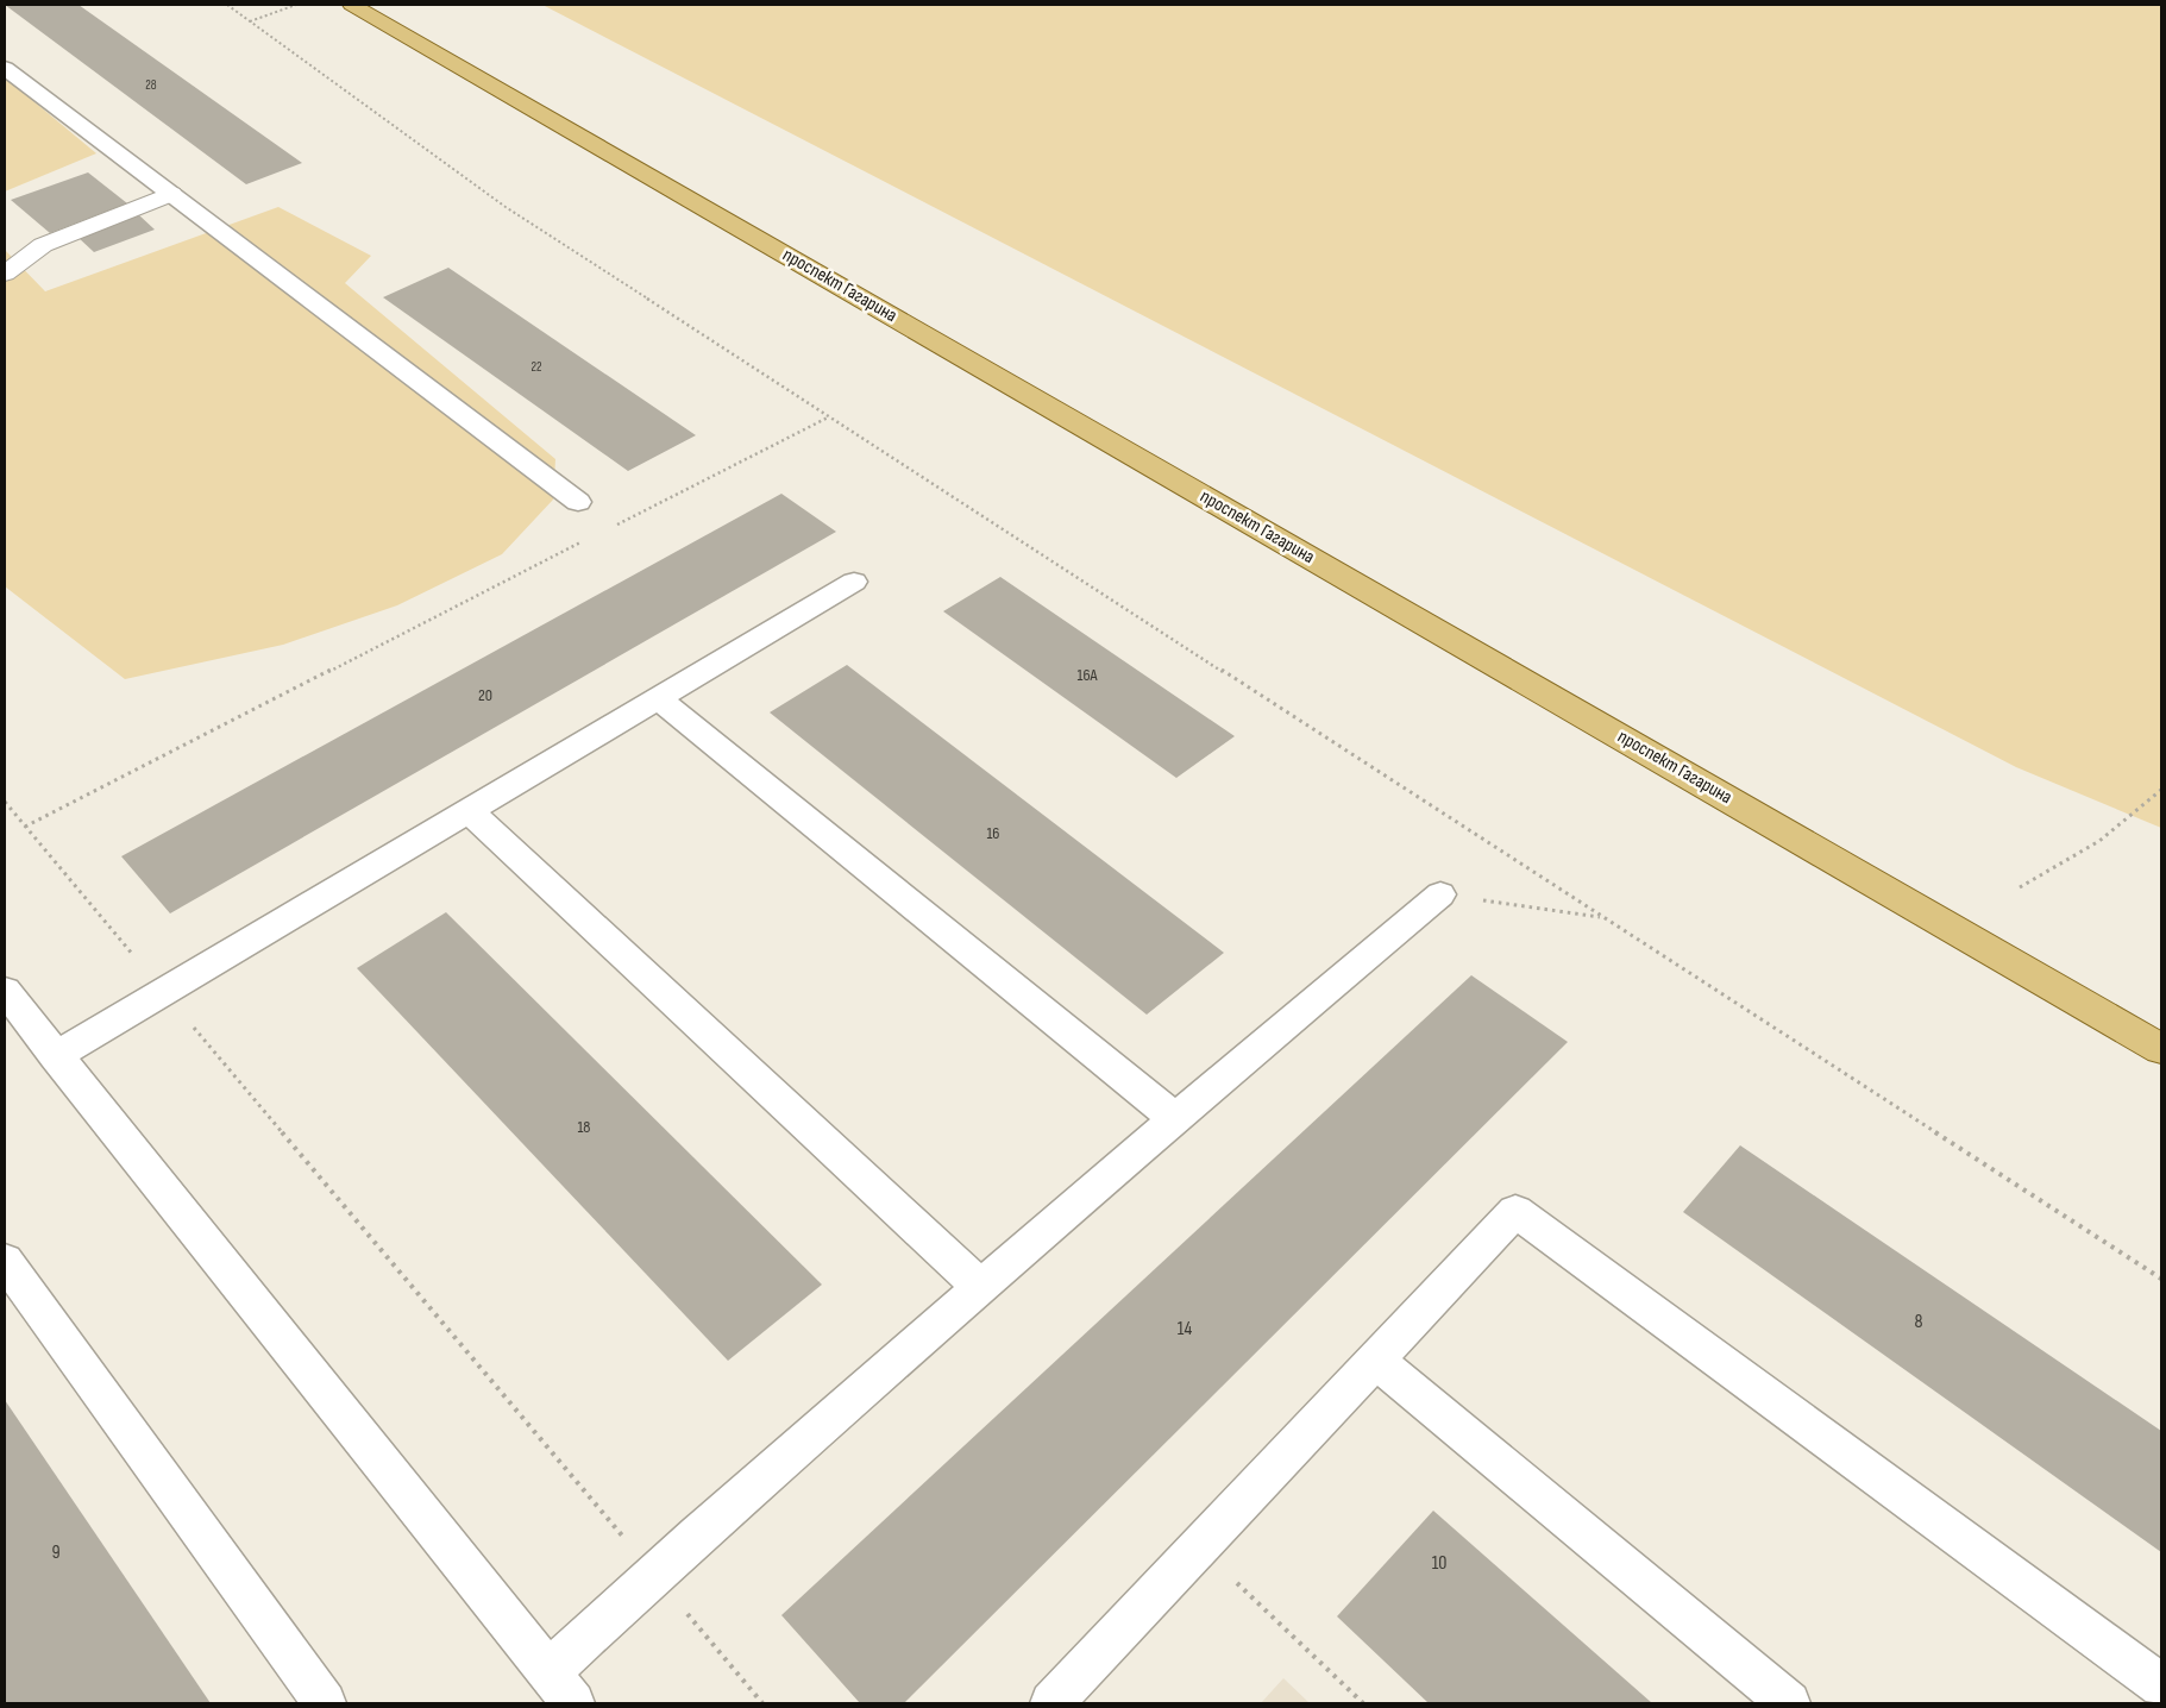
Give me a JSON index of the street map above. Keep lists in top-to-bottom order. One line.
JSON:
{"streets":{"main road":["проспект Гагарина"]},"house_numbers":["28","22","16А","20","16","18","8","14","9","10"]}
